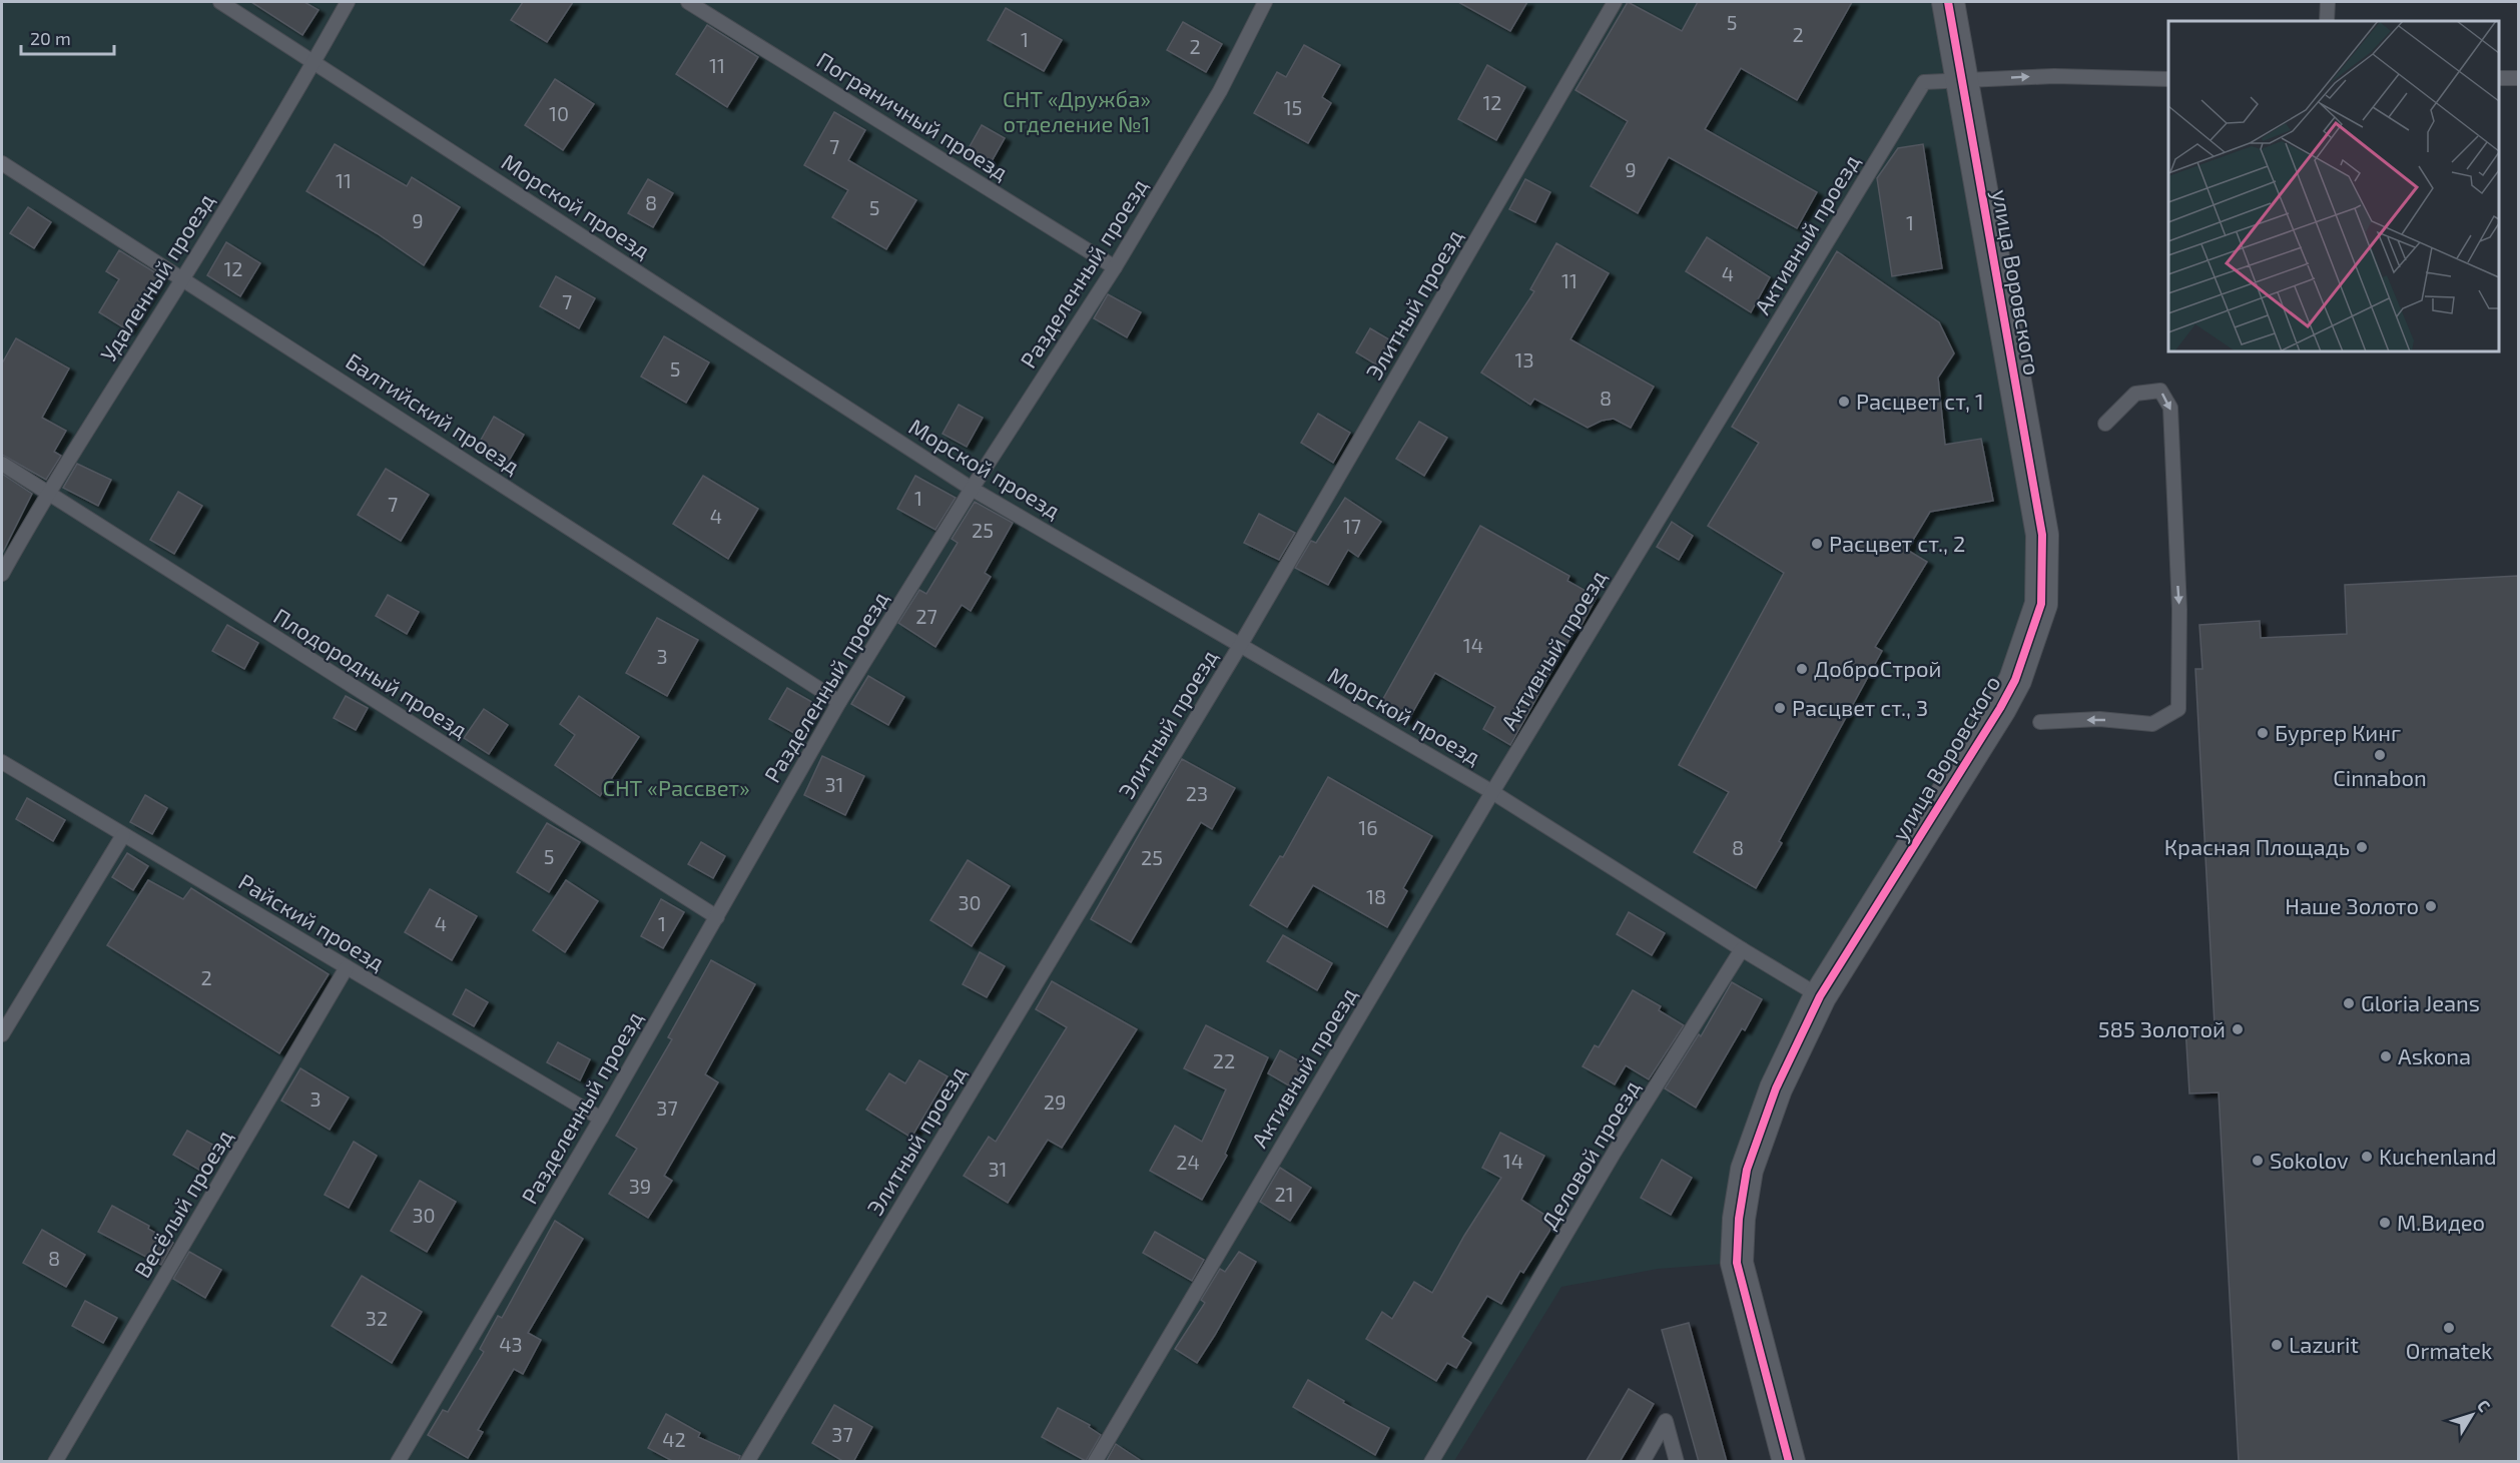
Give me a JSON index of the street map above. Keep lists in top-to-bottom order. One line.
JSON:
{"streets":{"street":["улица Воровского"],"lane":["Пограничный проезд","Морской проезд","Активный проезд","Разделенный проезд","Удаленный проезд","Элитный проезд","Балтийский проезд","Плодородный проезд","Райский проезд","Деловой проезд","Весёлый проезд"]},"crossings":[["Пограничный проезд","Разделенный проезд"],["Морской проезд","Активный проезд"],["Морской проезд","Разделенный проезд"],["Морской проезд","Удаленный проезд"],["Морской проезд","Элитный проезд"],["Морской проезд","Деловой проезд"],["Активный проезд","улица Воровского"],["Разделенный проезд","Балтийский проезд"],["Разделенный проезд","Плодородный проезд"],["Разделенный проезд","Райский проезд"],["Удаленный проезд","Балтийский проезд"],["Удаленный проезд","Плодородный проезд"],["Райский проезд","Весёлый проезд"]],"parks":["СНТ «Дружба» отделение №1","СНТ «Рассвет»"],"places":["Расцвет ст, 1","Расцвет ст., 2","ДоброСтрой","Расцвет ст., 3","Бургер Кинг","Cinnabon","Красная Площадь","Наше Золото","Gloria Jeans","585 Золотой","Askona","Kuchenland","Sokolov","М.Видео","Ormatek","Lazurit"],"house_numbers":["5","2","1","2","11","12","15","10","7","9","11","8","5","9","1","12","4","11","7","13","5","8","1","7","4","17","25","27","14","3","31","23","16","8","5","25","18","30","4","1","2","22","3","29","37","14","24","31","39","21","30","8","32","43","37","42"],"scale_bar":"20 m","north":"top right"}
